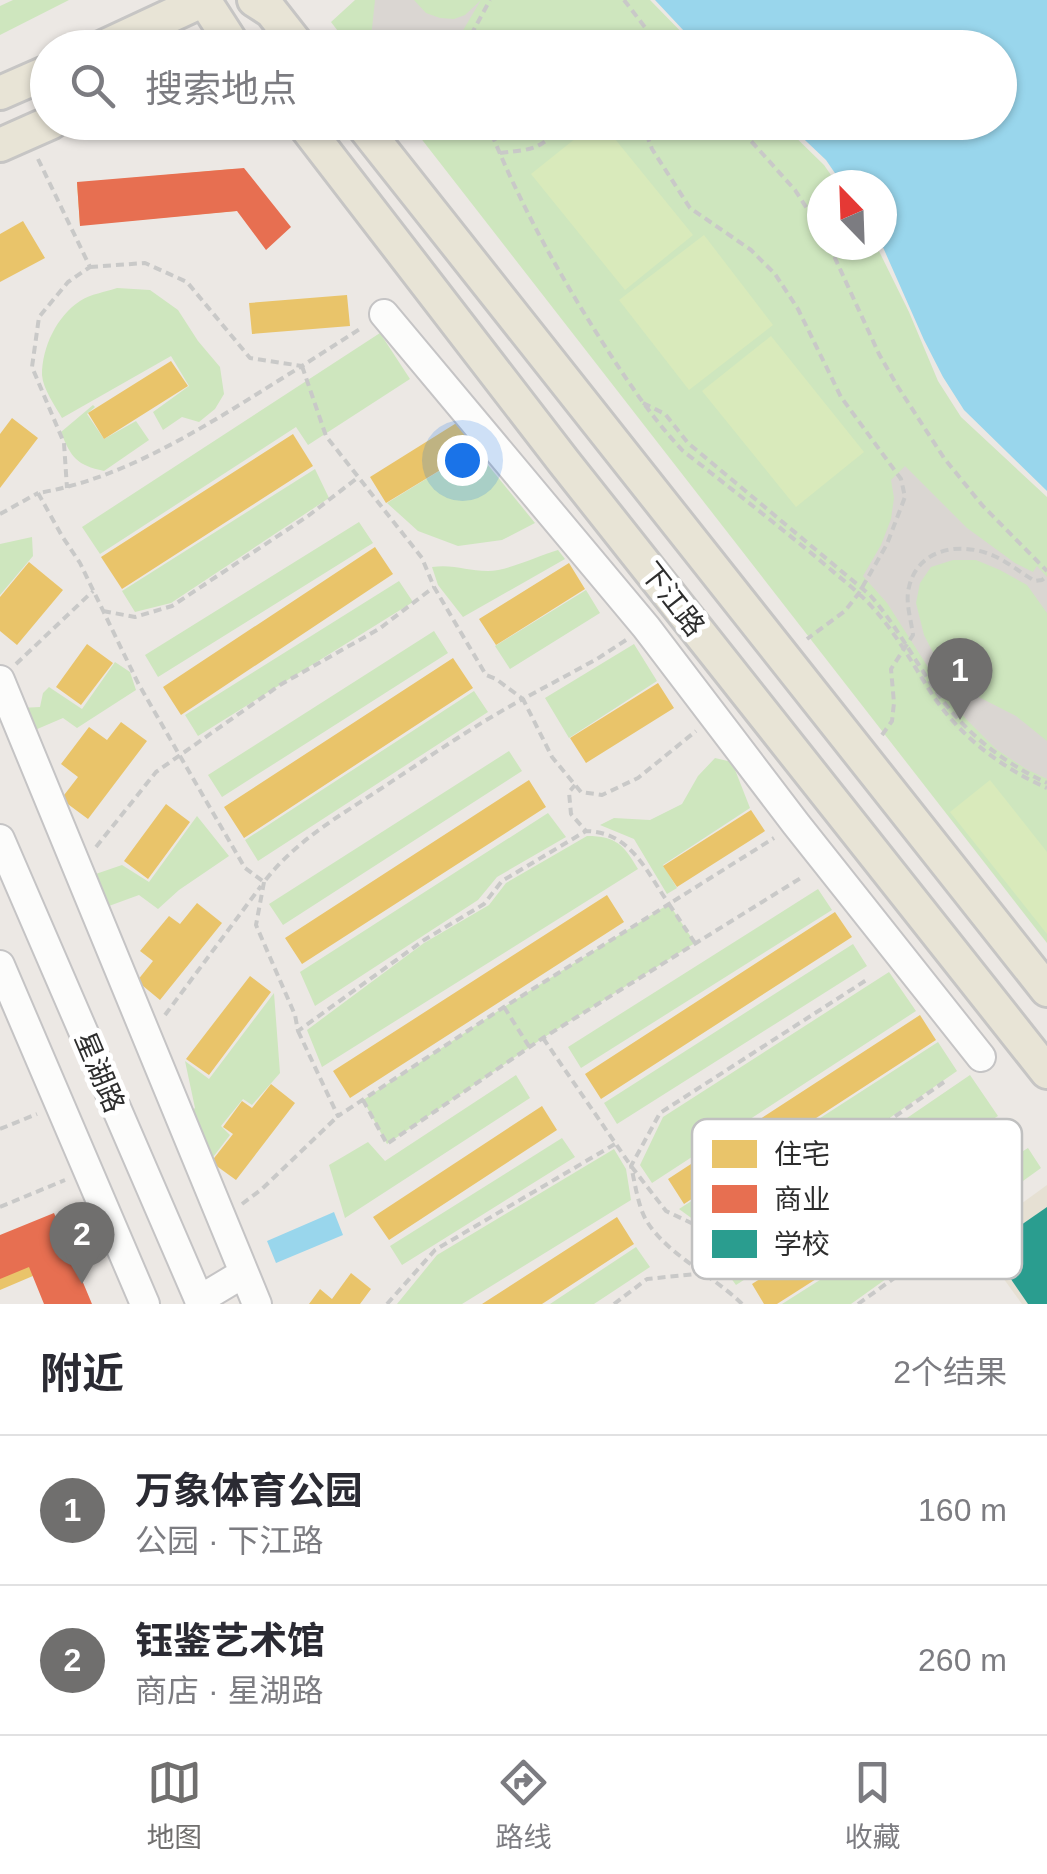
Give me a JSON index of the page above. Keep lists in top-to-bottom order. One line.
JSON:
{"streets":{"main road":["下江路"],"street":["星湖路"]},"legend":["住宅","商业","学校"],"north":"top left","page":{"search":"搜索地点","pins":["1","2"],"heading":["附近","2个结果"],"list":[{"mark":"1","name":"万象体育公园","note":"公园 · 下江路","value":"160 m"},{"mark":"2","name":"钰鉴艺术馆","note":"商店 · 星湖路","value":"260 m"}],"nav":["地图","路线","收藏"]}}
